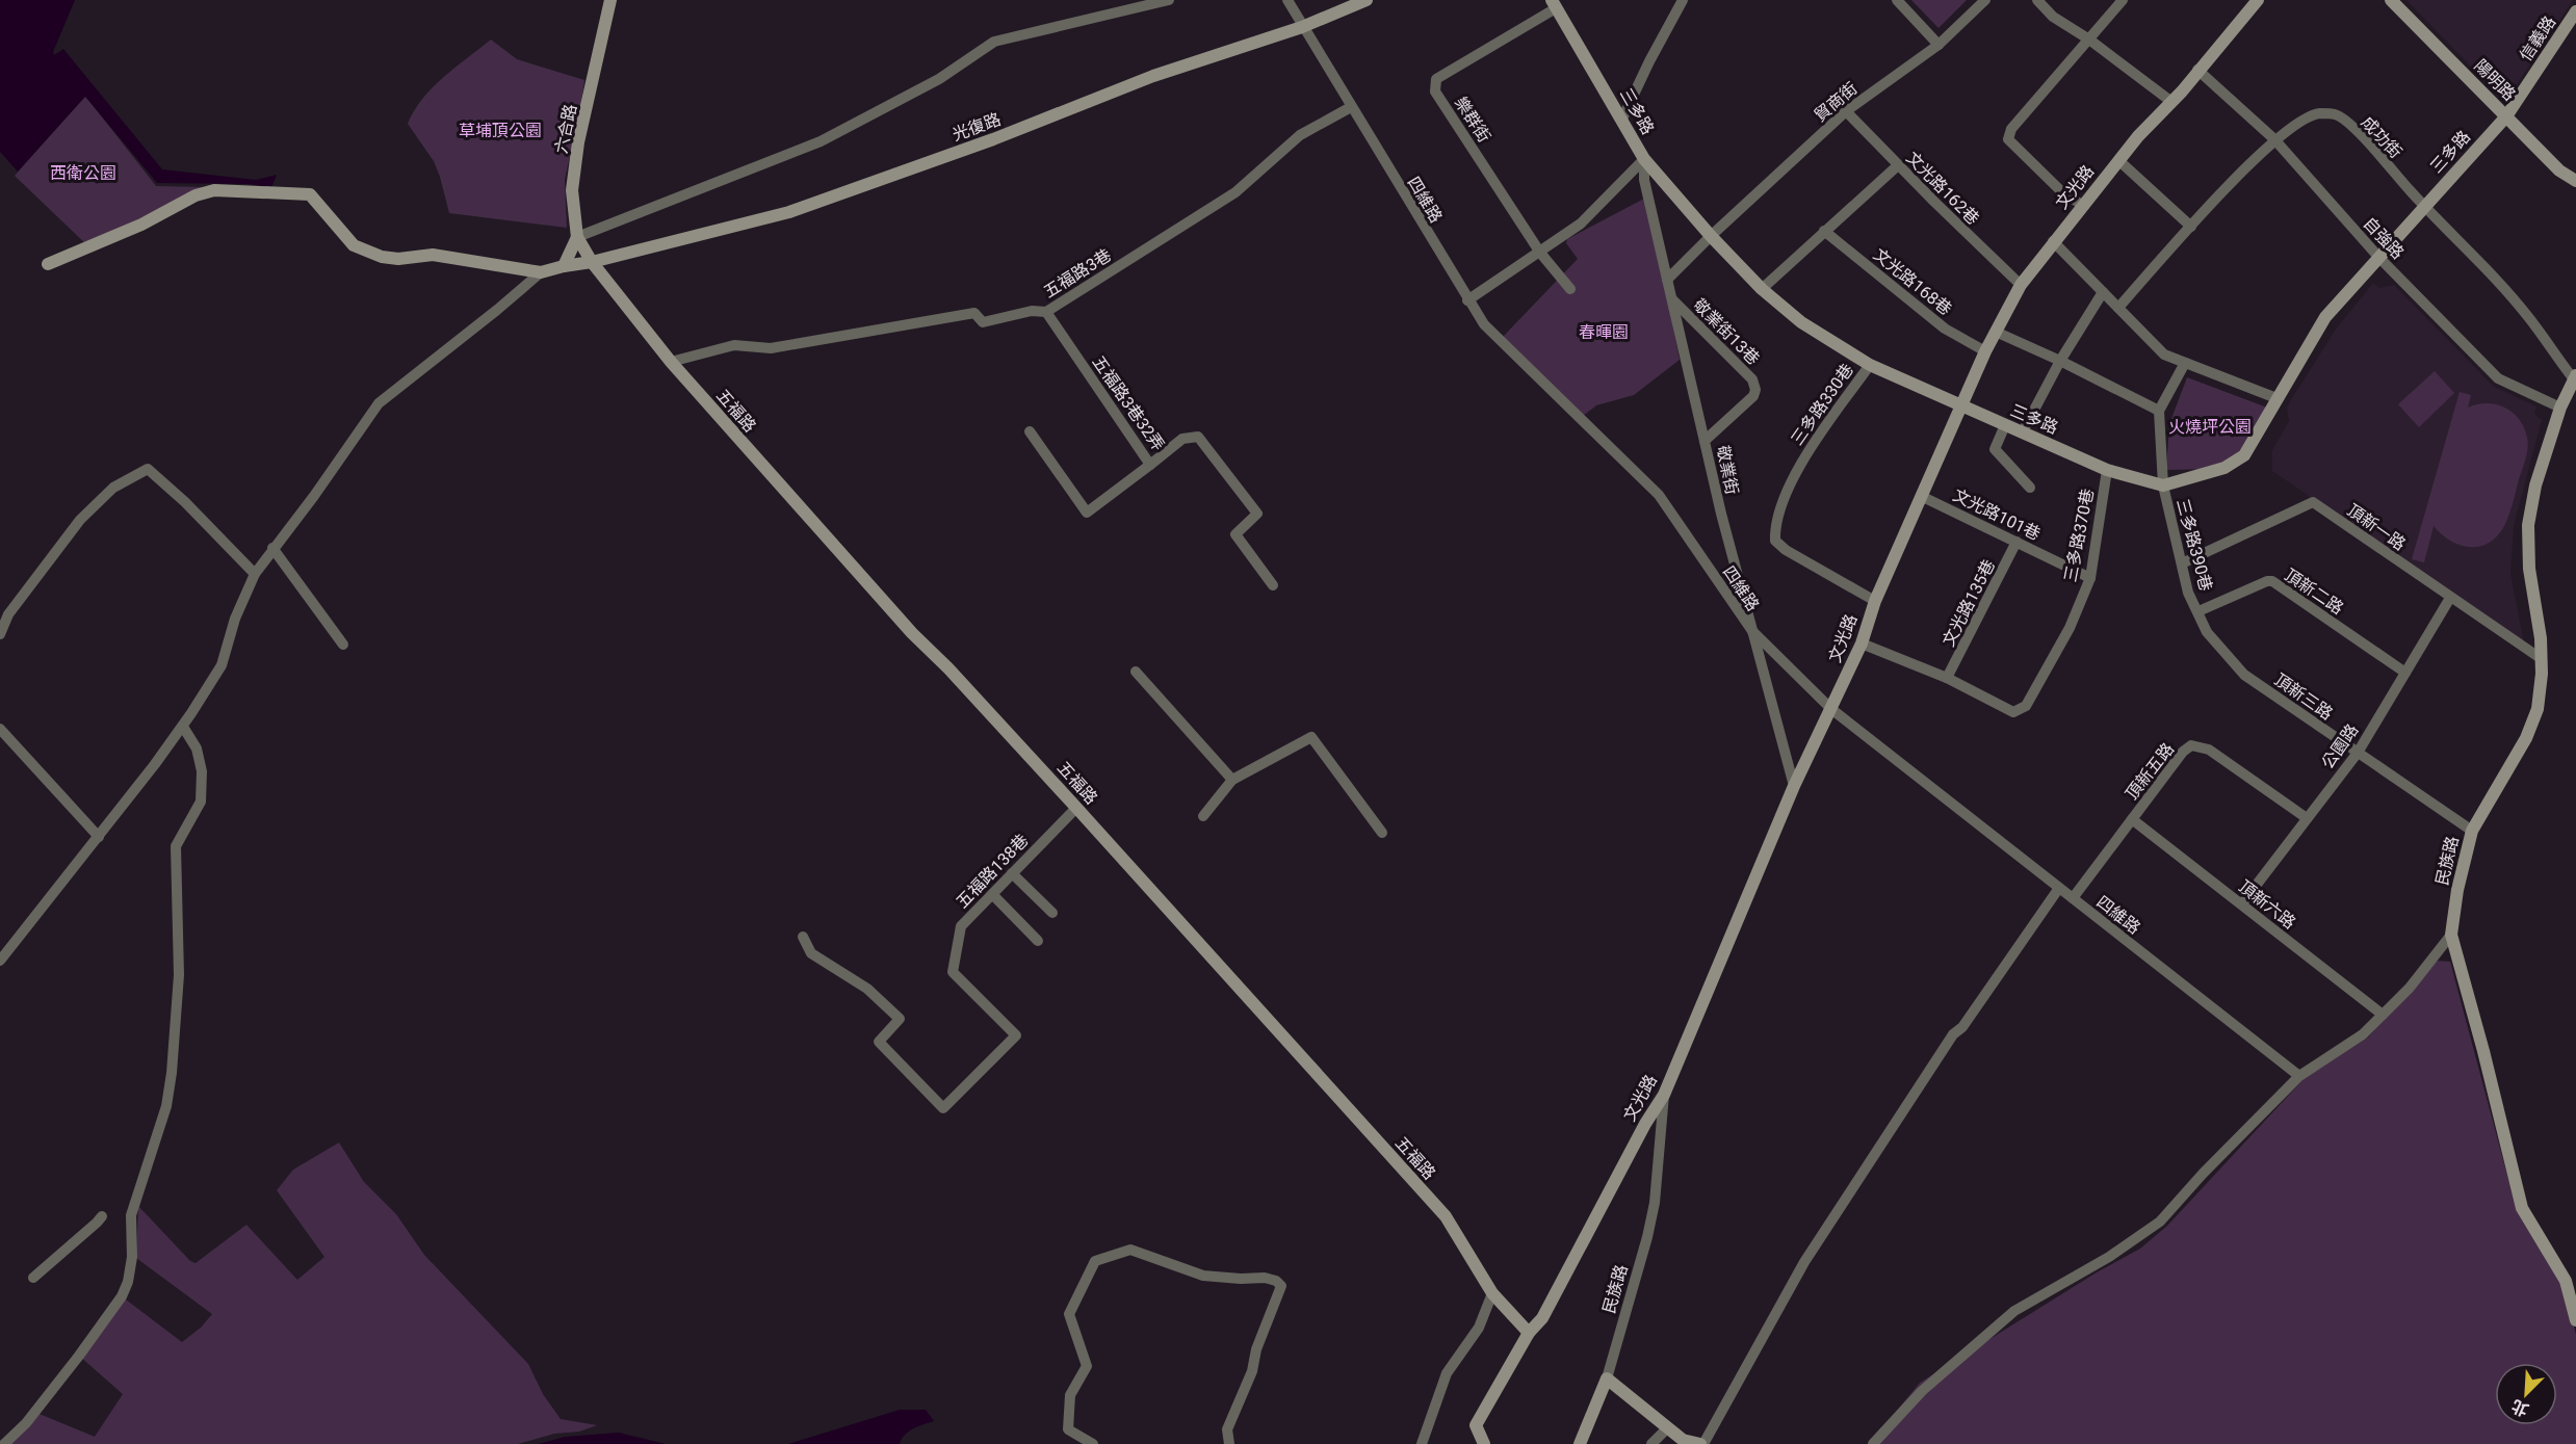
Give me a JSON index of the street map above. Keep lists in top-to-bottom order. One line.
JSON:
{"streets":{"street":["信義路","陽明路","貿商街","三多路","樂群街","光復路","六合路","成功街","文光路","文光路162巷","四維路","自強路","五福路3巷","文光路168巷","敬業街13巷","五福路3巷32弄","三多路330巷","五福路","敬業街","文光路101巷","頂新一路","三多路370巷","三多路390巷","頂新二路","文光路135巷","頂新三路","公園路","頂新五路","民族路","五福路138巷","頂新六路"]},"crossings":[["信義路","陽明路"],["信義路","三多路"],["陽明路","三多路"],["貿商街","三多路"],["貿商街","文光路162巷"],["貿商街","敬業街"],["三多路","樂群街"],["三多路","成功街"],["三多路","文光路"],["三多路","自強路"],["三多路","三多路330巷"],["三多路","敬業街"],["三多路","三多路370巷"],["三多路","三多路390巷"],["光復路","六合路"],["光復路","四維路"],["光復路","五福路"],["六合路","五福路"],["成功街","自強路"],["成功街","民族路"],["文光路","文光路162巷"],["文光路","四維路"],["文光路","自強路"],["文光路","文光路168巷"],["文光路","三多路330巷"],["文光路","五福路"],["文光路","敬業街"],["文光路","文光路101巷"],["文光路","民族路"],["四維路","五福路3巷"],["四維路","敬業街"],["四維路","頂新五路"],["自強路","民族路"],["五福路3巷","五福路3巷32弄"],["五福路3巷","五福路"],["敬業街13巷","敬業街"],["五福路","五福路138巷"],["文光路101巷","三多路370巷"],["文光路101巷","文光路135巷"],["頂新一路","三多路390巷"],["頂新一路","公園路"],["頂新一路","民族路"],["三多路370巷","文光路135巷"],["三多路390巷","頂新二路"],["三多路390巷","頂新三路"],["頂新二路","頂新三路"],["頂新二路","公園路"],["頂新三路","公園路"],["頂新三路","民族路"],["公園路","頂新五路"],["公園路","頂新六路"],["頂新五路","頂新六路"]],"parks":["草埔頂公園","西衛公園","春暉園","火燒坪公園"],"north":"bottom left"}
